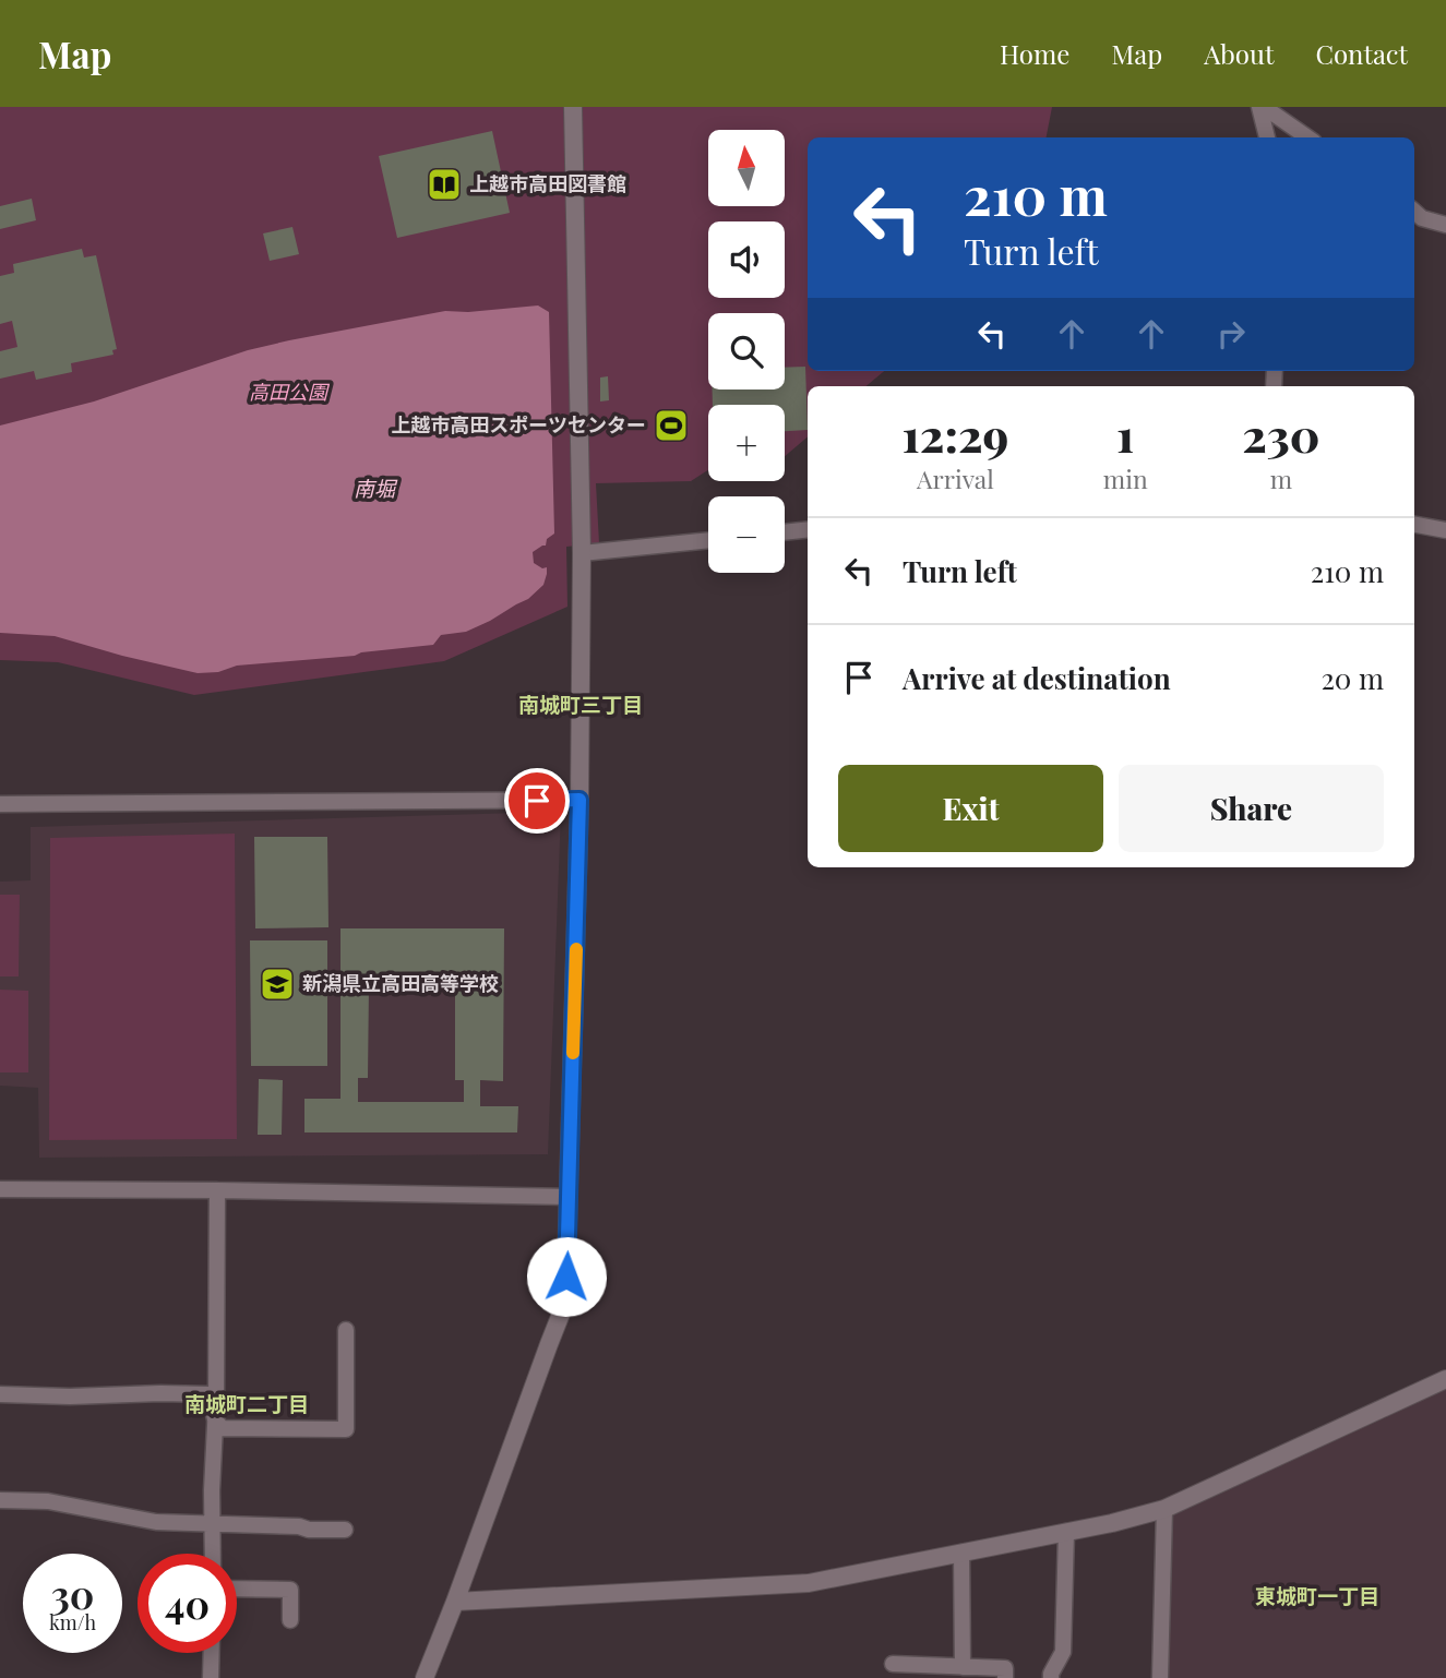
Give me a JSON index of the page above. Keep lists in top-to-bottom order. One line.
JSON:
{"districts":["南城町三丁目","南城町二丁目","東城町一丁目"],"water":["南堀"],"parks":["高田公園"],"places":{"library":["上越市高田図書館"],"sports":["上越市高田スポーツセンター"],"school or university":["新潟県立高田高等学校"]},"north":"top","page":{"header":"Map","nav":["Home","Map","About","Contact"],"map_buttons":["+","−"],"turn":["210 m","Turn left"],"eta":["12:29","Arrival","1","min","230","m"],"list":[{"name":"Turn left","value":"210 m"},{"name":"Arrive at destination","value":"20 m"}],"buttons":["Exit","Share"],"speed":"30 km/h","limit":"40"}}
